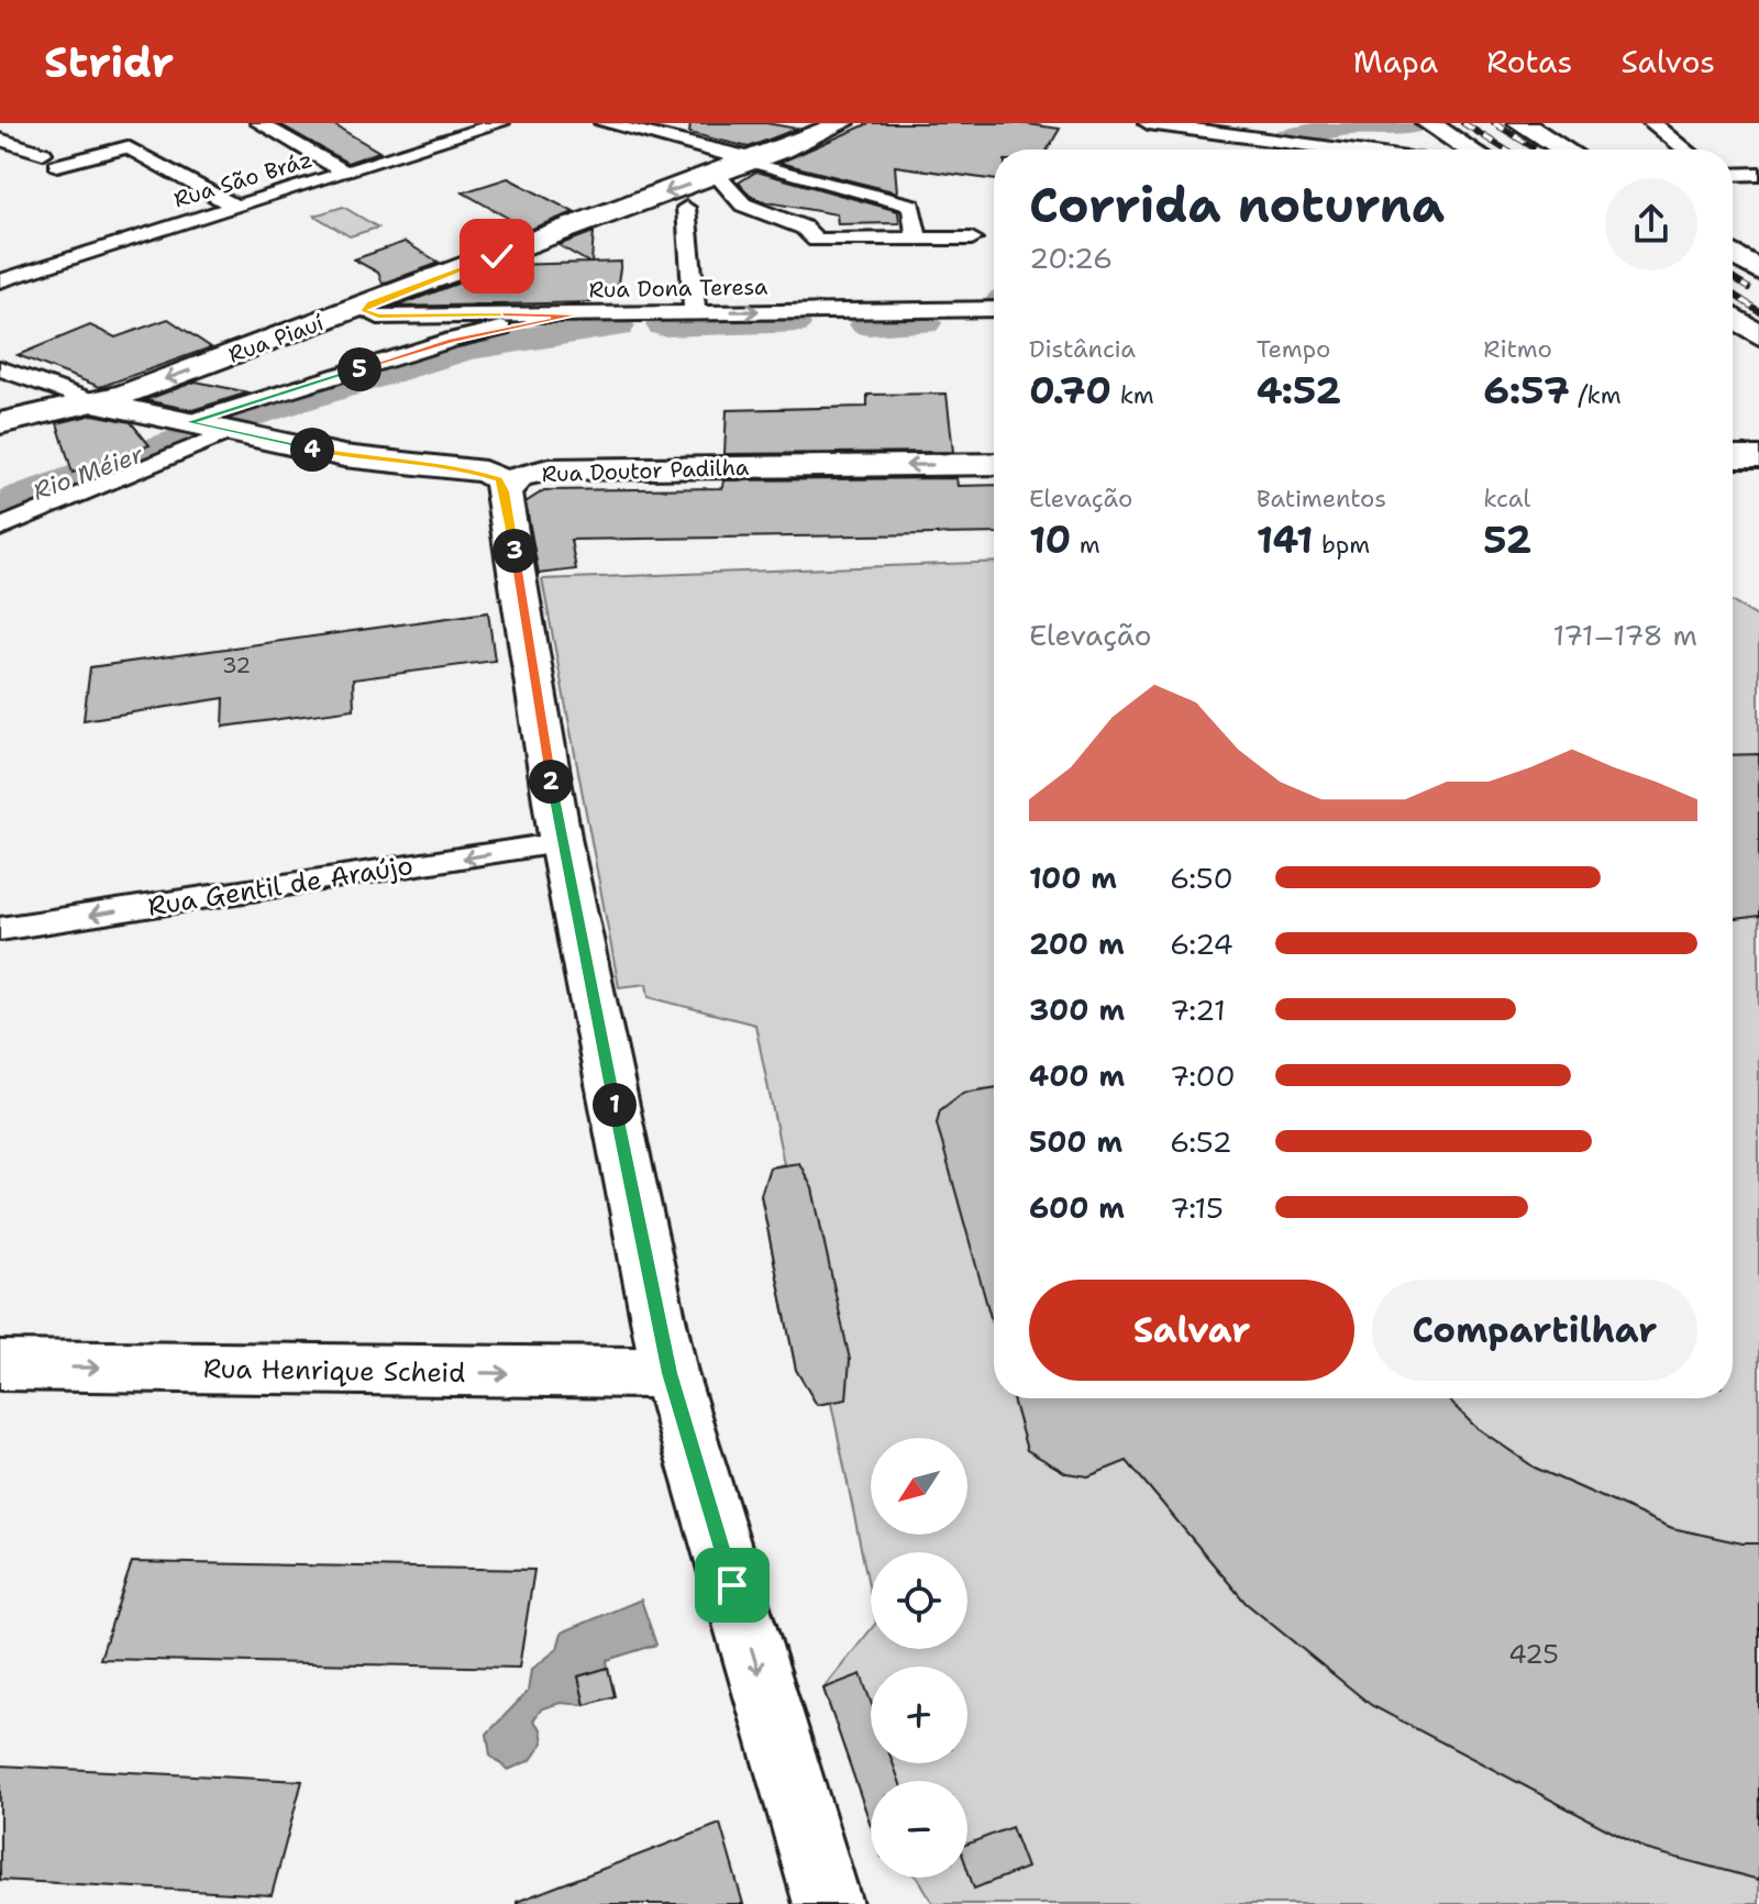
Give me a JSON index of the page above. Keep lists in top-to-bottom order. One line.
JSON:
{"streets":{"street":["Rua São Bráz","Rua Dona Teresa","Rua Piauí","Rua Doutor Padilha","Rua Gentil de Araújo","Rua Henrique Scheid"]},"crossings":[["Rua Dona Teresa","Rua Piauí"],["Rua Piauí","Rua Doutor Padilha"]],"one_way":["Rua Gentil de Araújo","Rua Henrique Scheid"],"water":["Rio Méier"],"house_numbers":["32","425"],"north":"bottom left","page":{"header":"Stridr","nav":["Mapa","Rotas","Salvos"],"heading":["Corrida noturna","20:26"],"stats":[["Distância","0.70 km"],["Tempo","4:52"],["Ritmo","6:57 /km"],["Elevação","10 m"],["Batimentos","141 bpm"],["kcal","52"]],"pins":["5","4","3","2","1"],"chart":["Elevação","171–178 m"],"list":[{"name":"100 m","note":"6:50"},{"name":"200 m","note":"6:24"},{"name":"300 m","note":"7:21"},{"name":"400 m","note":"7:00"},{"name":"500 m","note":"6:52"},{"name":"600 m","note":"7:15"}],"buttons":["Salvar","Compartilhar"],"map_buttons":["+","−"]}}
